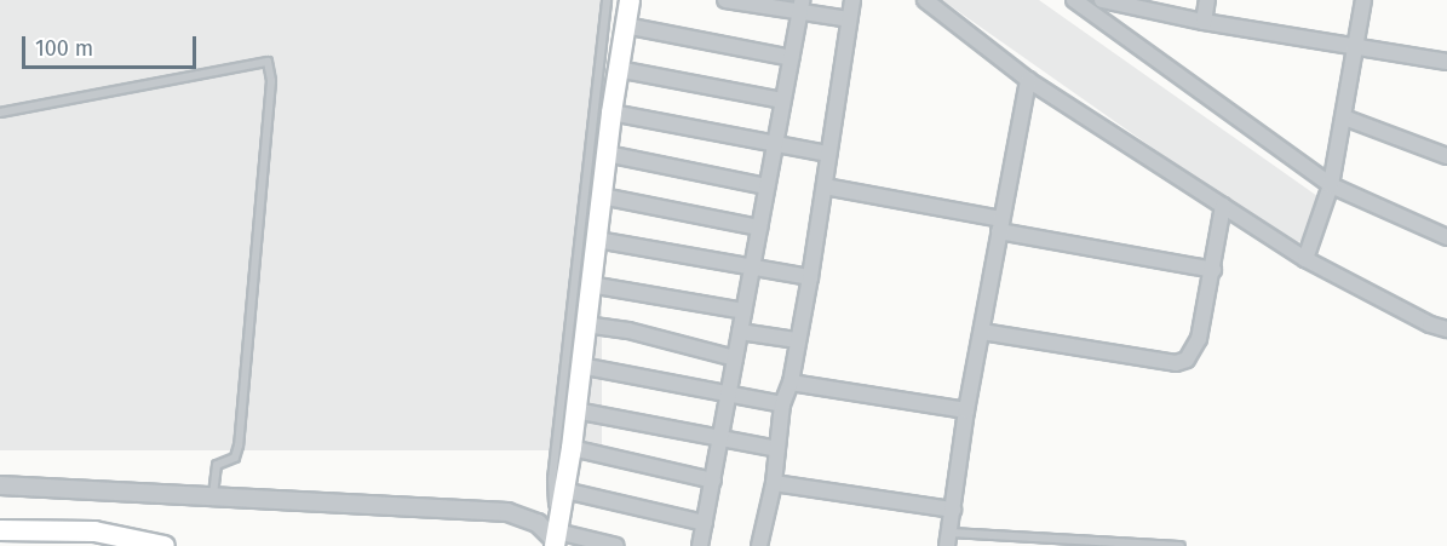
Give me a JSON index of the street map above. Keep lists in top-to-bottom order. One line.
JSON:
{"scale_bar":"100 m"}
